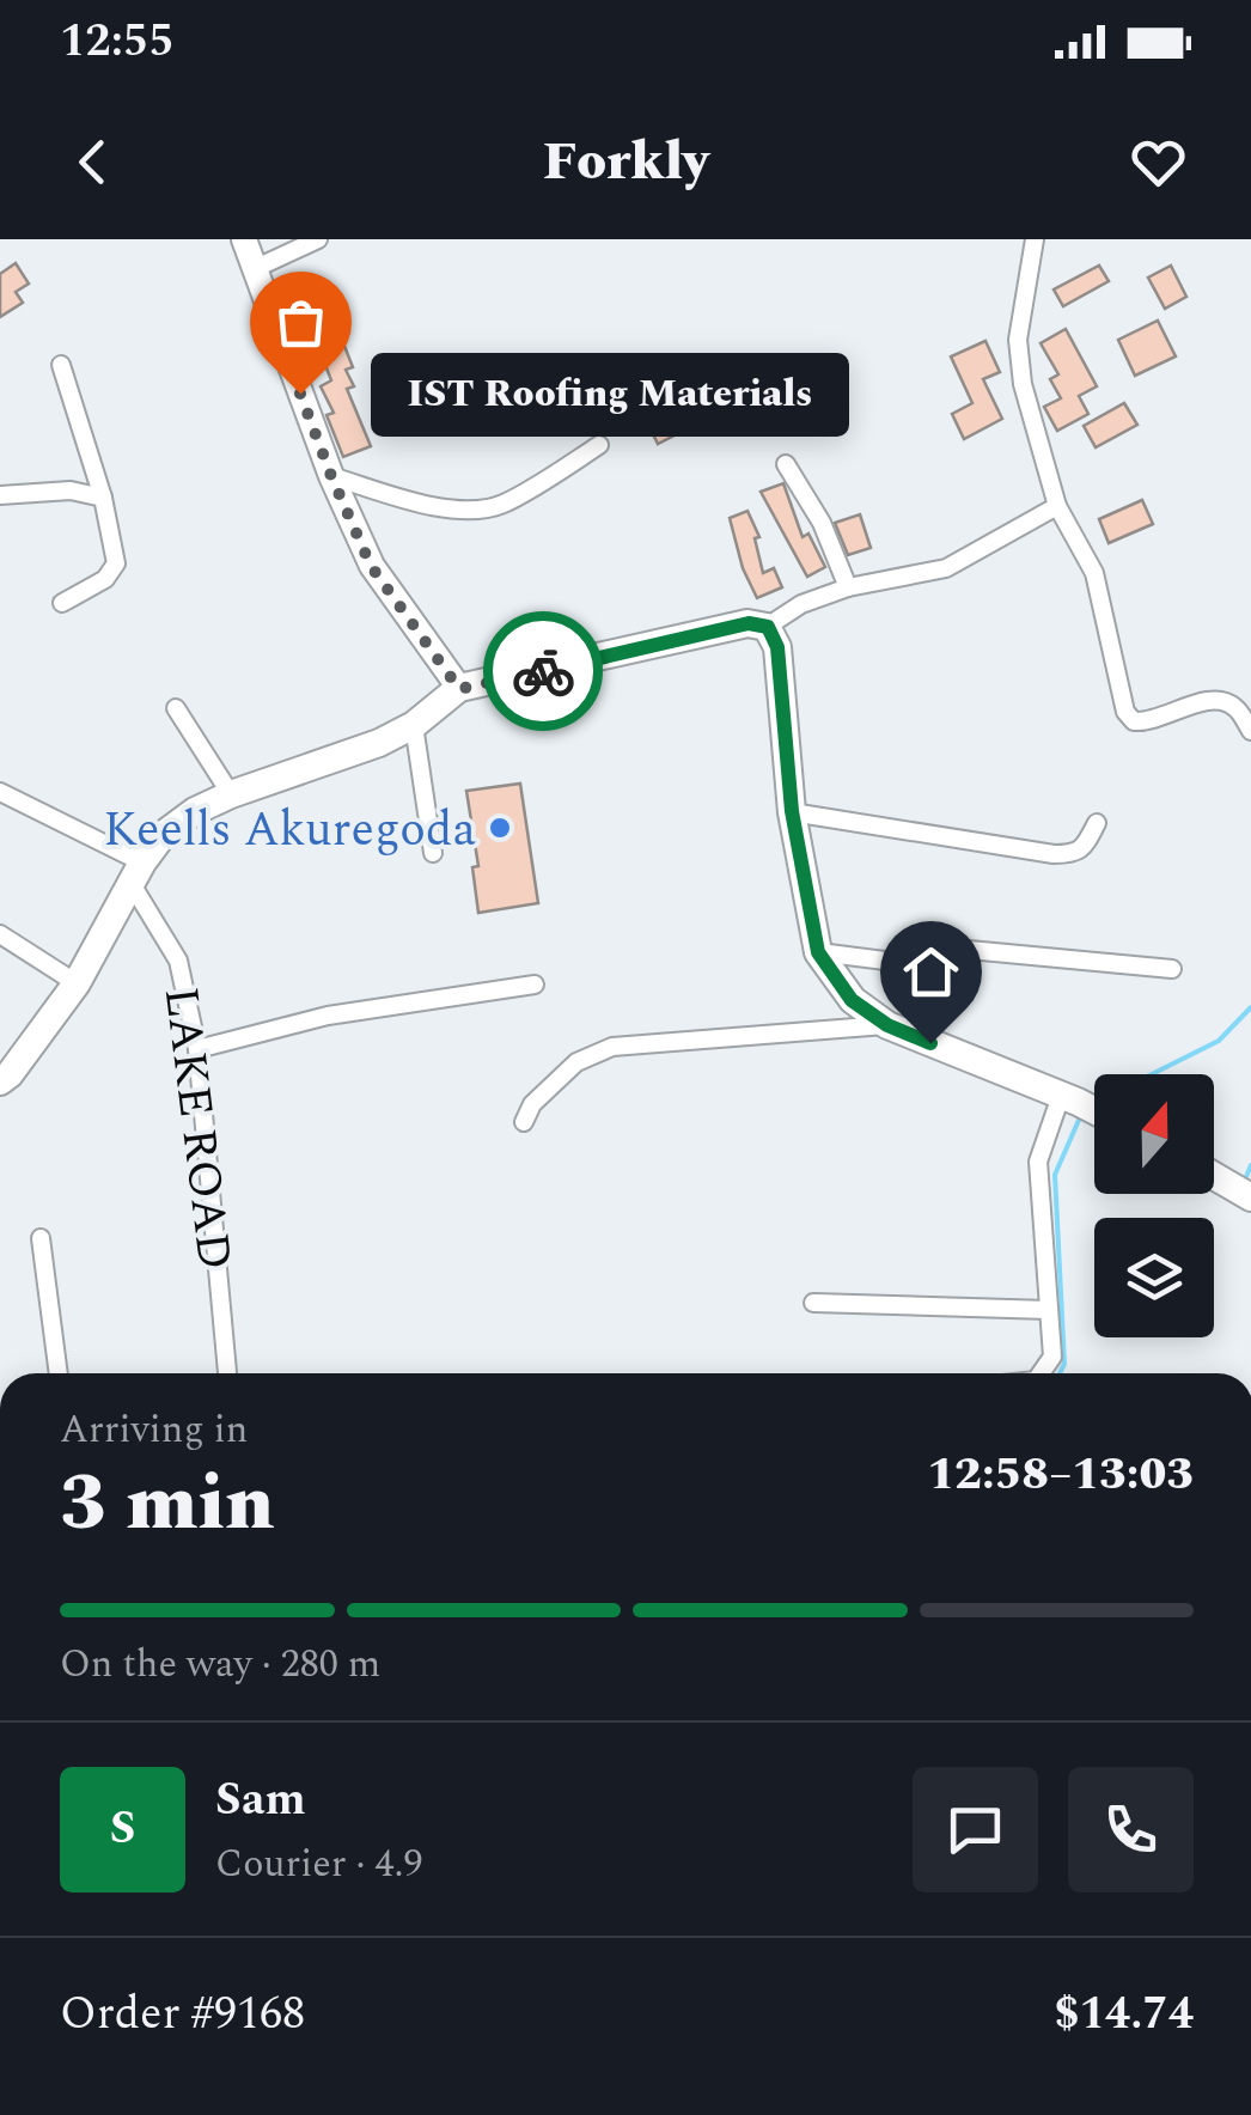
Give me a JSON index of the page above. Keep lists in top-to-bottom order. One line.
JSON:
{"streets":{"street":["LAKE ROAD"]},"places":["IST Roofing Materials","Keells Akuregoda"],"north":"top","page":{"status":"12:55","header":"Forkly","bubble":"IST Roofing Materials","heading":["3 min","Arriving in","12:58–13:03"],"panel":["Sam","Courier · 4.9","Order #9168","$14.74"],"bar":"On the way · 280 m","round":"S"}}
